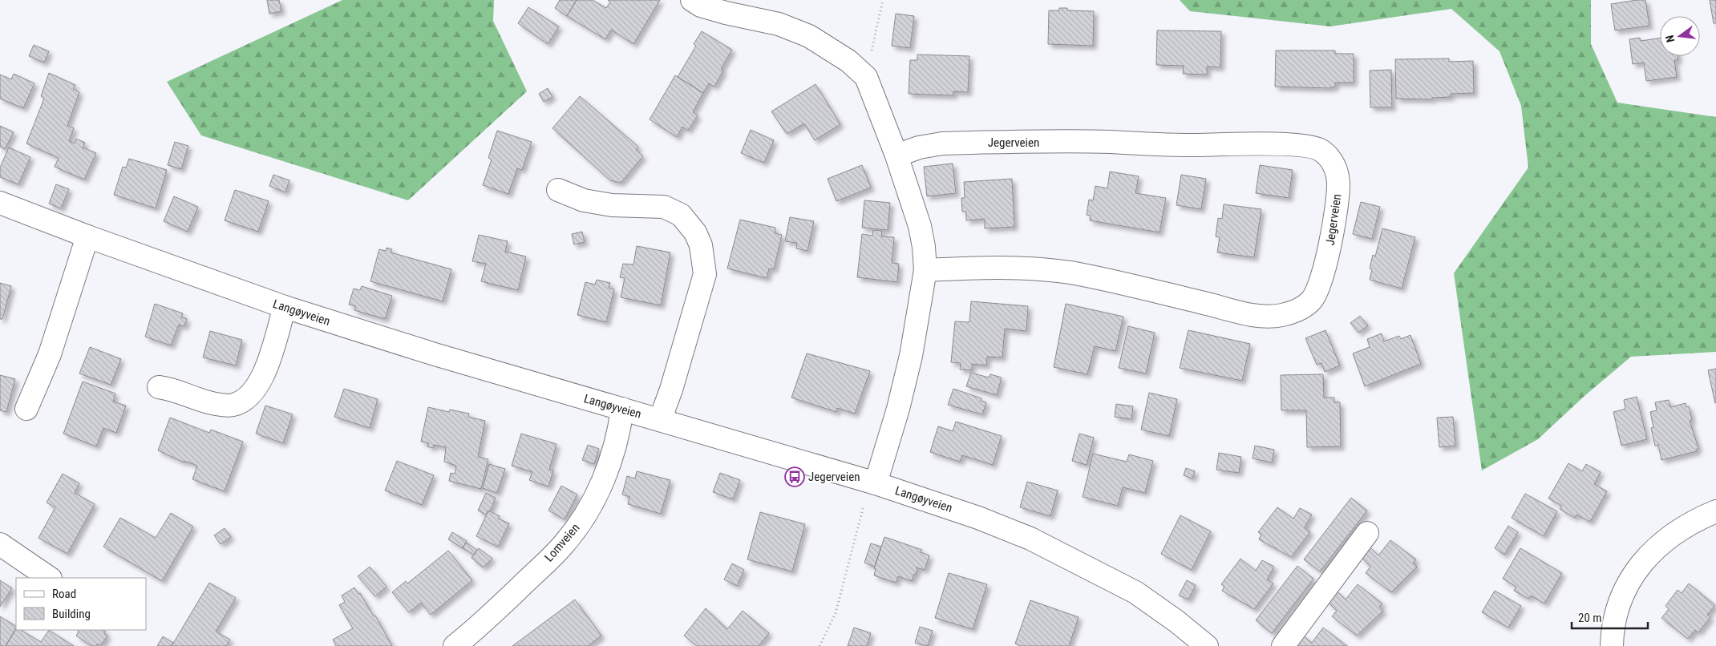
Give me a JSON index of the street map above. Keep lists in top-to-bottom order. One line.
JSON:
{"streets":{"street":["Jegerveien","Langøyveien","Lomveien"]},"crossings":[["Langøyveien","Lomveien"]],"places":{"bus stop":["Jegerveien"]},"legend":["Road","Building"],"scale_bar":"20 m","north":"left"}
